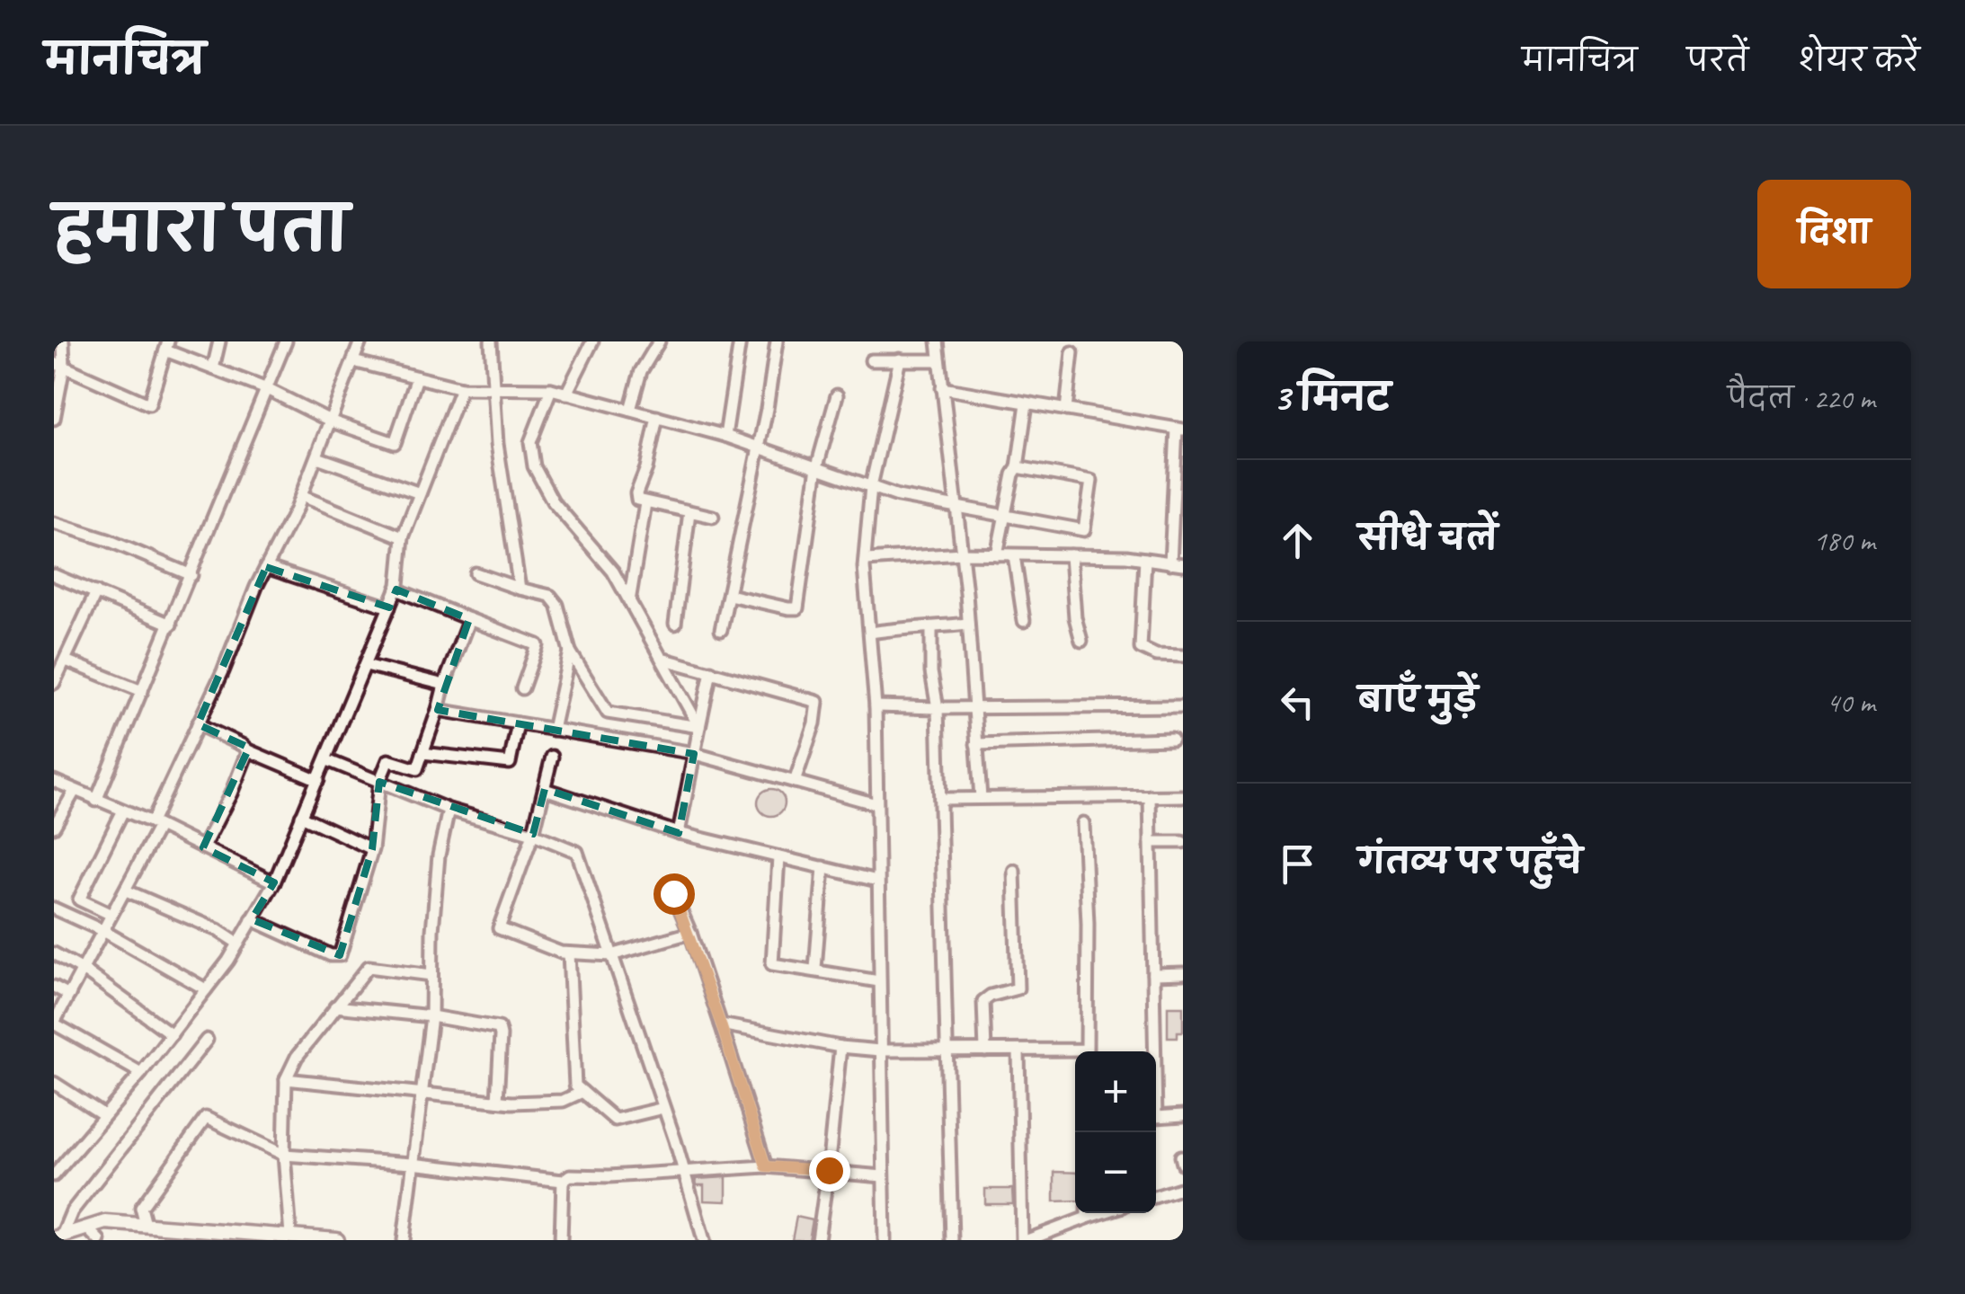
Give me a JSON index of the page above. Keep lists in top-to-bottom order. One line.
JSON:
{"page":{"header":"मानचित्र","nav":["मानचित्र","परतें","शेयर करें"],"title":"हमारा पता","buttons":"दिशा","heading":["3 मिनट","पैदल · 220 m"],"list":[["सीधे चलें","180 m"],["बाएँ मुड़ें","40 m"],"गंतव्य पर पहुँचे"],"map_buttons":["+","−"]}}
